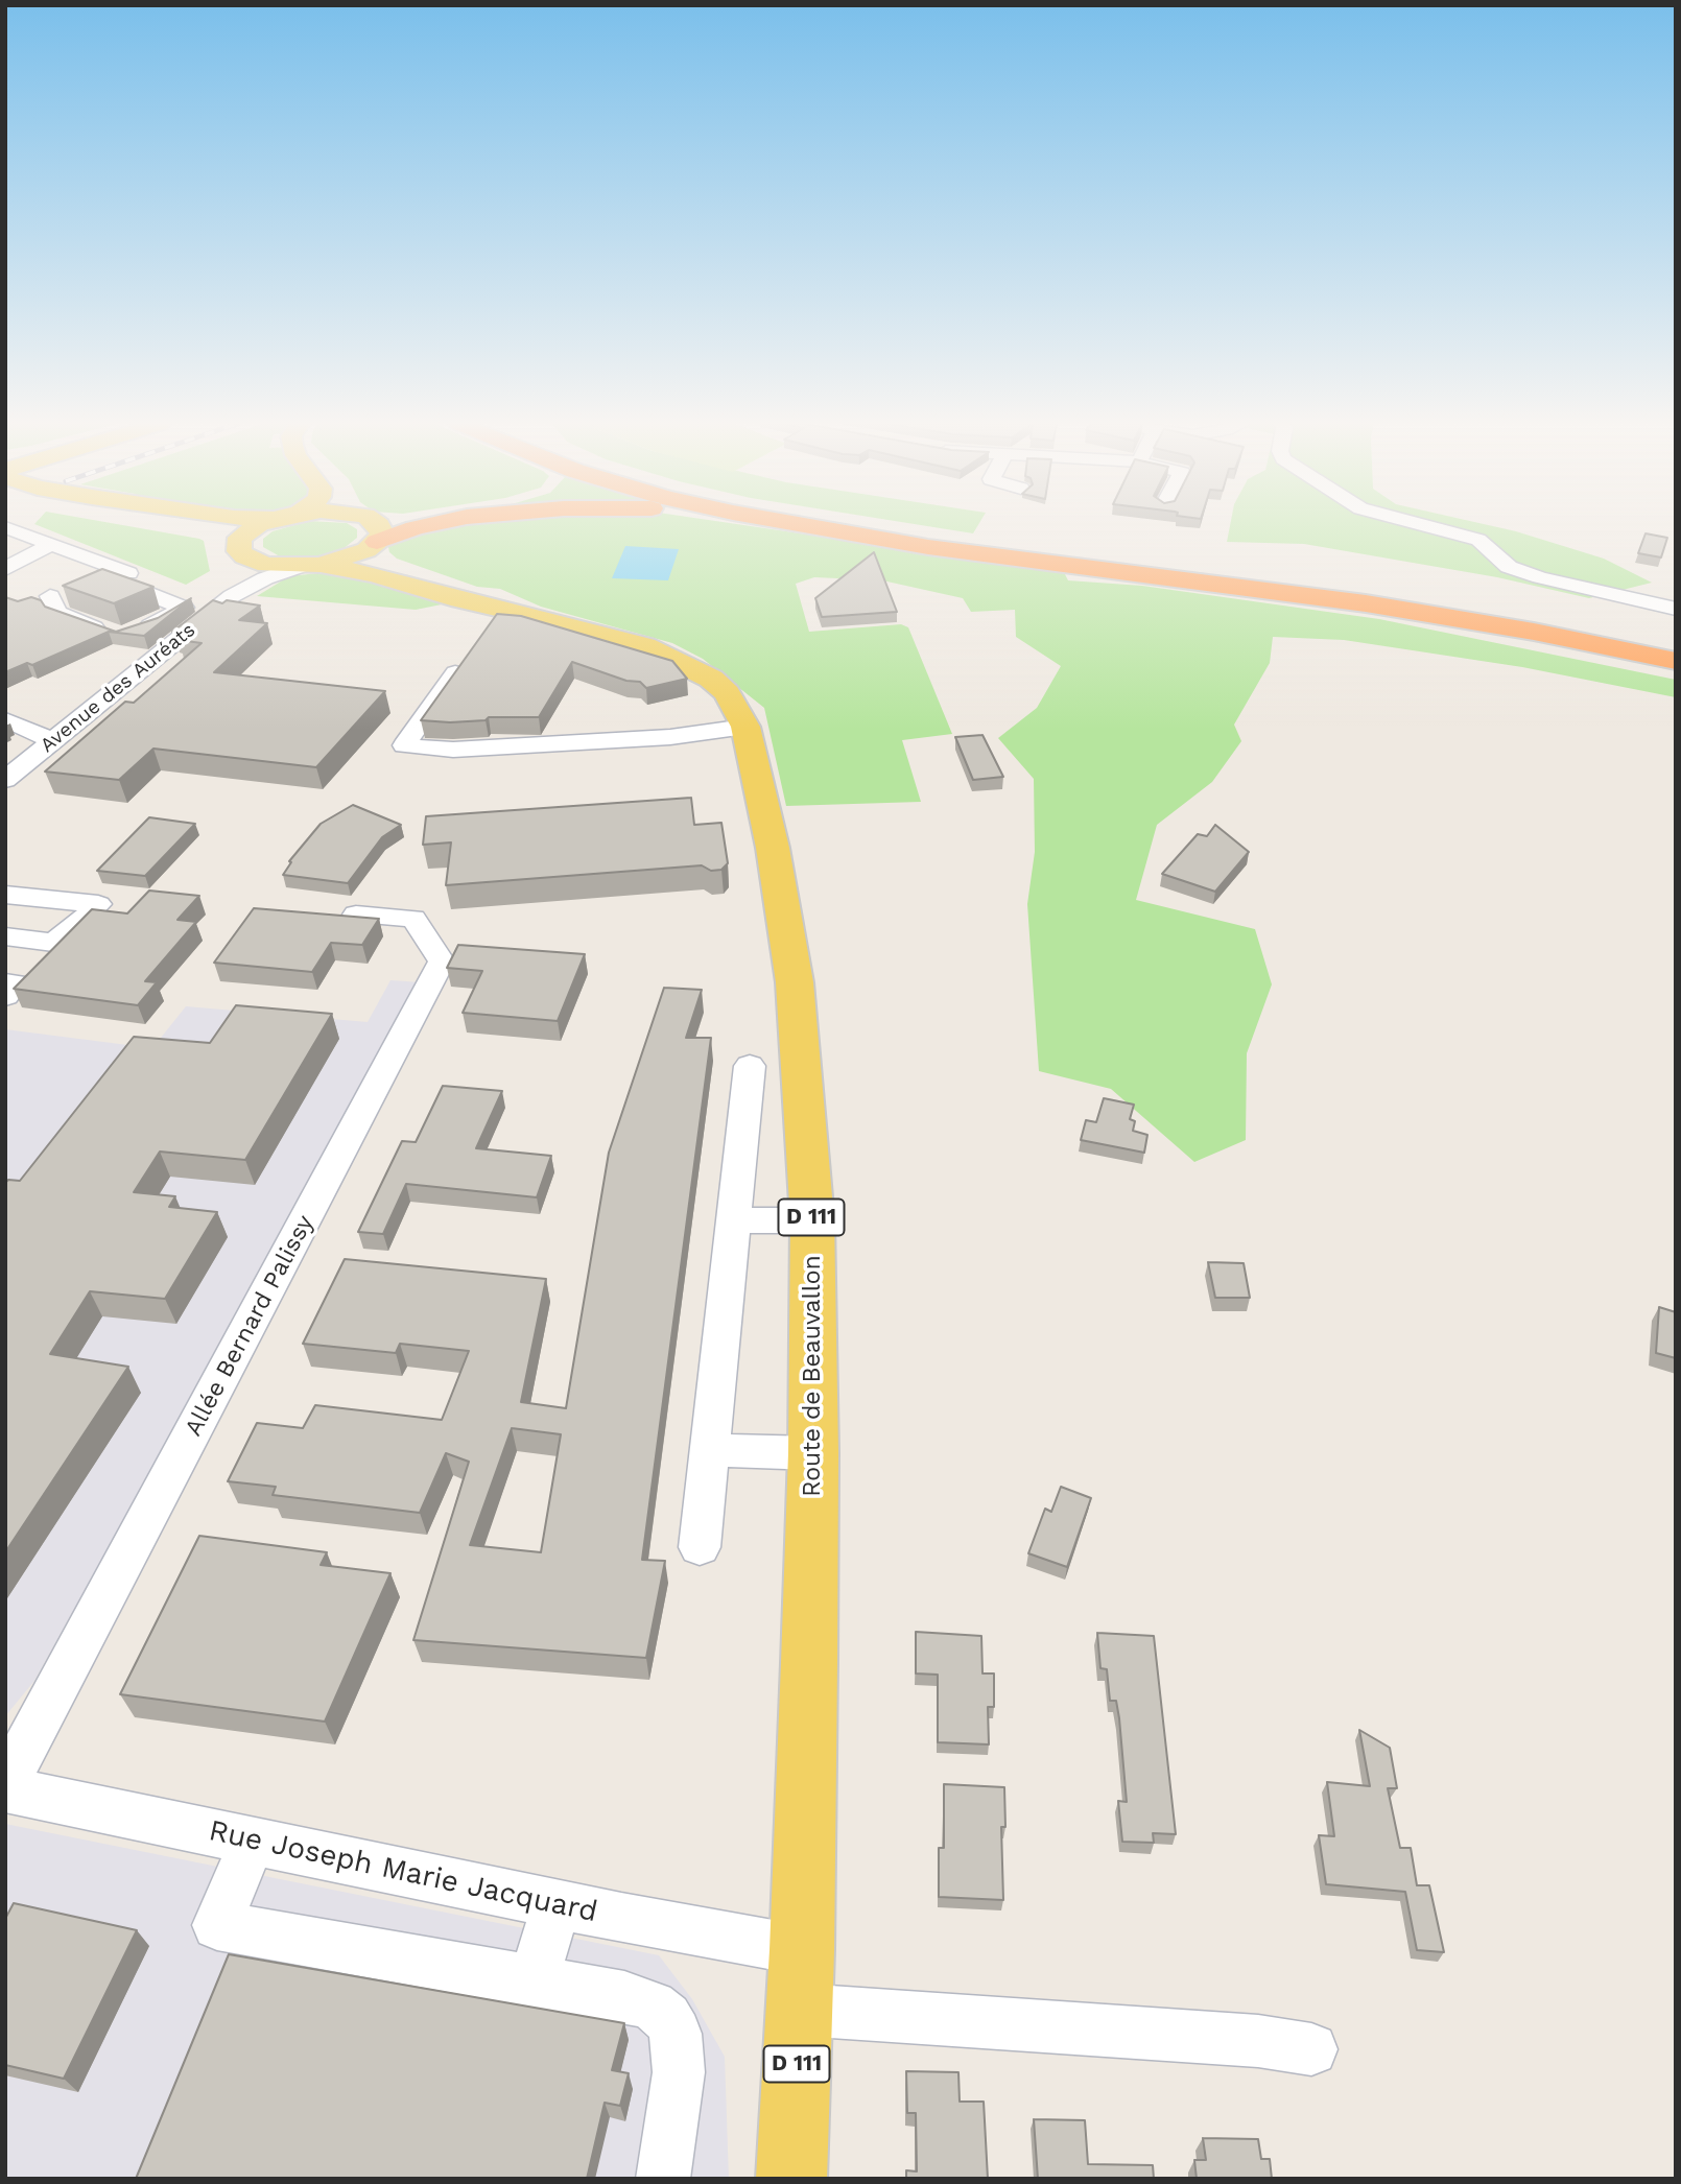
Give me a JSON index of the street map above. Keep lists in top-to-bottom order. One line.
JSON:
{"streets":{"main road":["D 111","Route de Beauvallon"],"street":["Avenue des Auréats","Allée Bernard Palissy","Rue Joseph Marie Jacquard"]},"crossings":[["Avenue des Auréats","D 111"],["D 111","Route de Beauvallon"],["Allée Bernard Palissy","Rue Joseph Marie Jacquard"],["Route de Beauvallon","Rue Joseph Marie Jacquard"]]}
